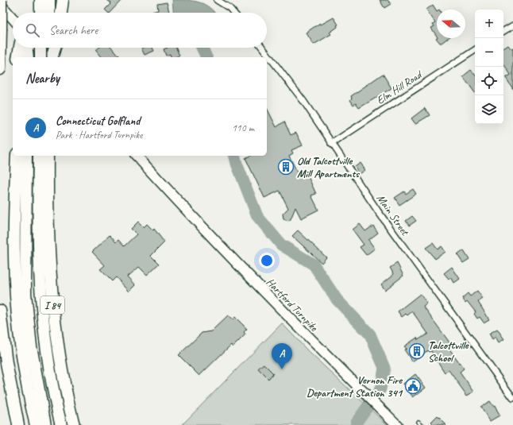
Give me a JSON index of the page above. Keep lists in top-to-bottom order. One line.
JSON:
{"streets":{"highway":["I 84"],"main road":["Hartford Turnpike"],"street":["Elm Hill Road","Main Street"]},"crossings":[["Elm Hill Road","Main Street"]],"places":{"building":["Old Talcottville Mill Apartments","Talcottville School"],"public building":["Vernon Fire Department Station 341"]},"north":"left","page":{"map_buttons":["+","−"],"search":"Search here","heading":"Nearby","list":[{"mark":"A","name":"Connecticut Golfland","note":"Park · Hartford Turnpike","value":"110 m"}],"pins":"A"}}
